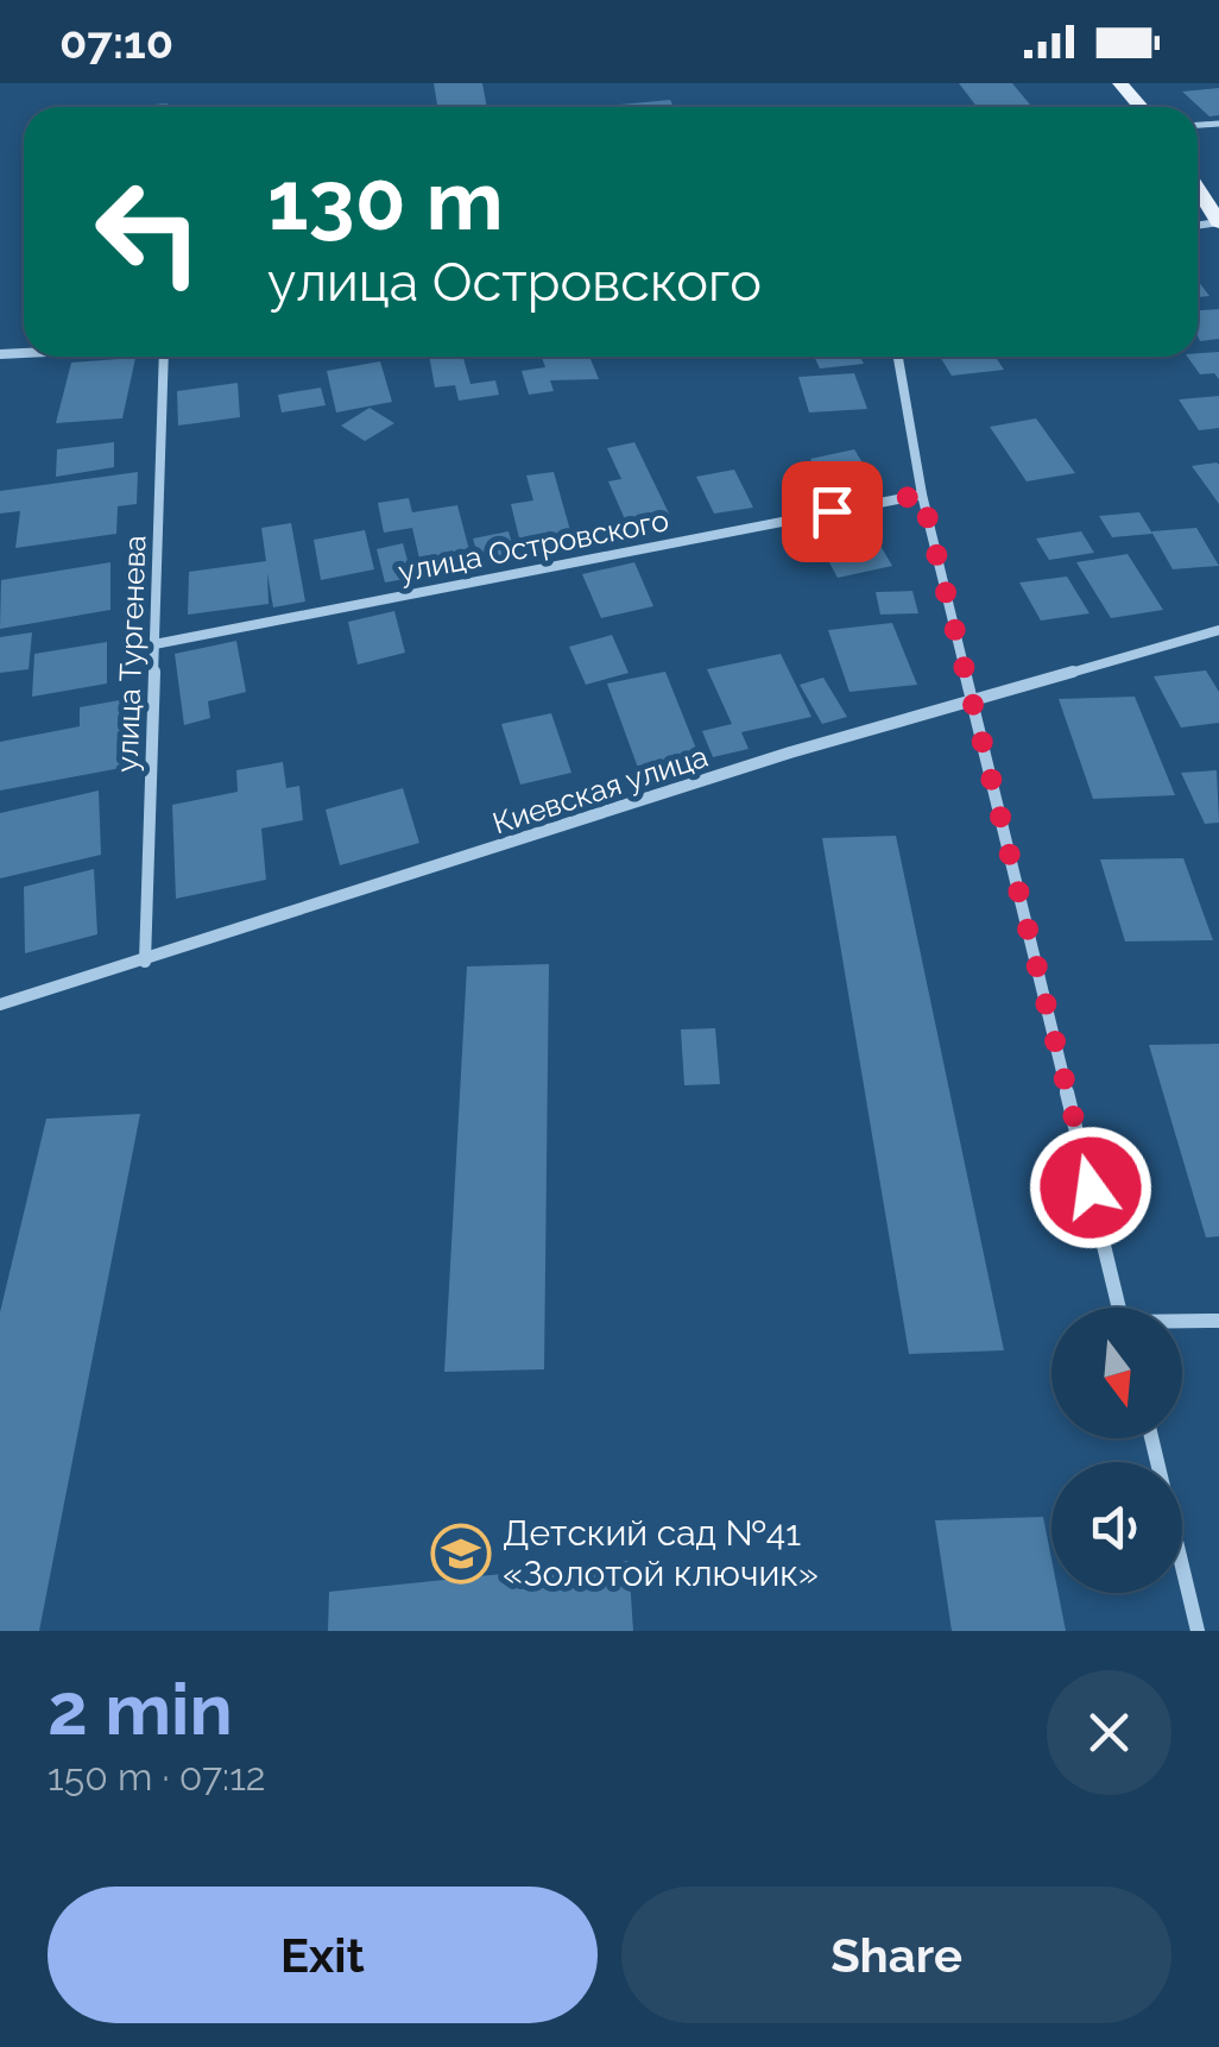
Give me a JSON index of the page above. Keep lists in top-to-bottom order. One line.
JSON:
{"streets":{"street":["улица Островского","улица Тургенева","Киевская улица"]},"crossings":[["улица Островского","улица Тургенева"],["улица Тургенева","Киевская улица"]],"places":{"school or university":["Детский сад №41 «Золотой ключик»"]},"north":"bottom","page":{"status":"07:10","turn":["130 m","улица Островского"],"heading":["2 min","150 m · 07:12"],"buttons":["Exit","Share"]}}
